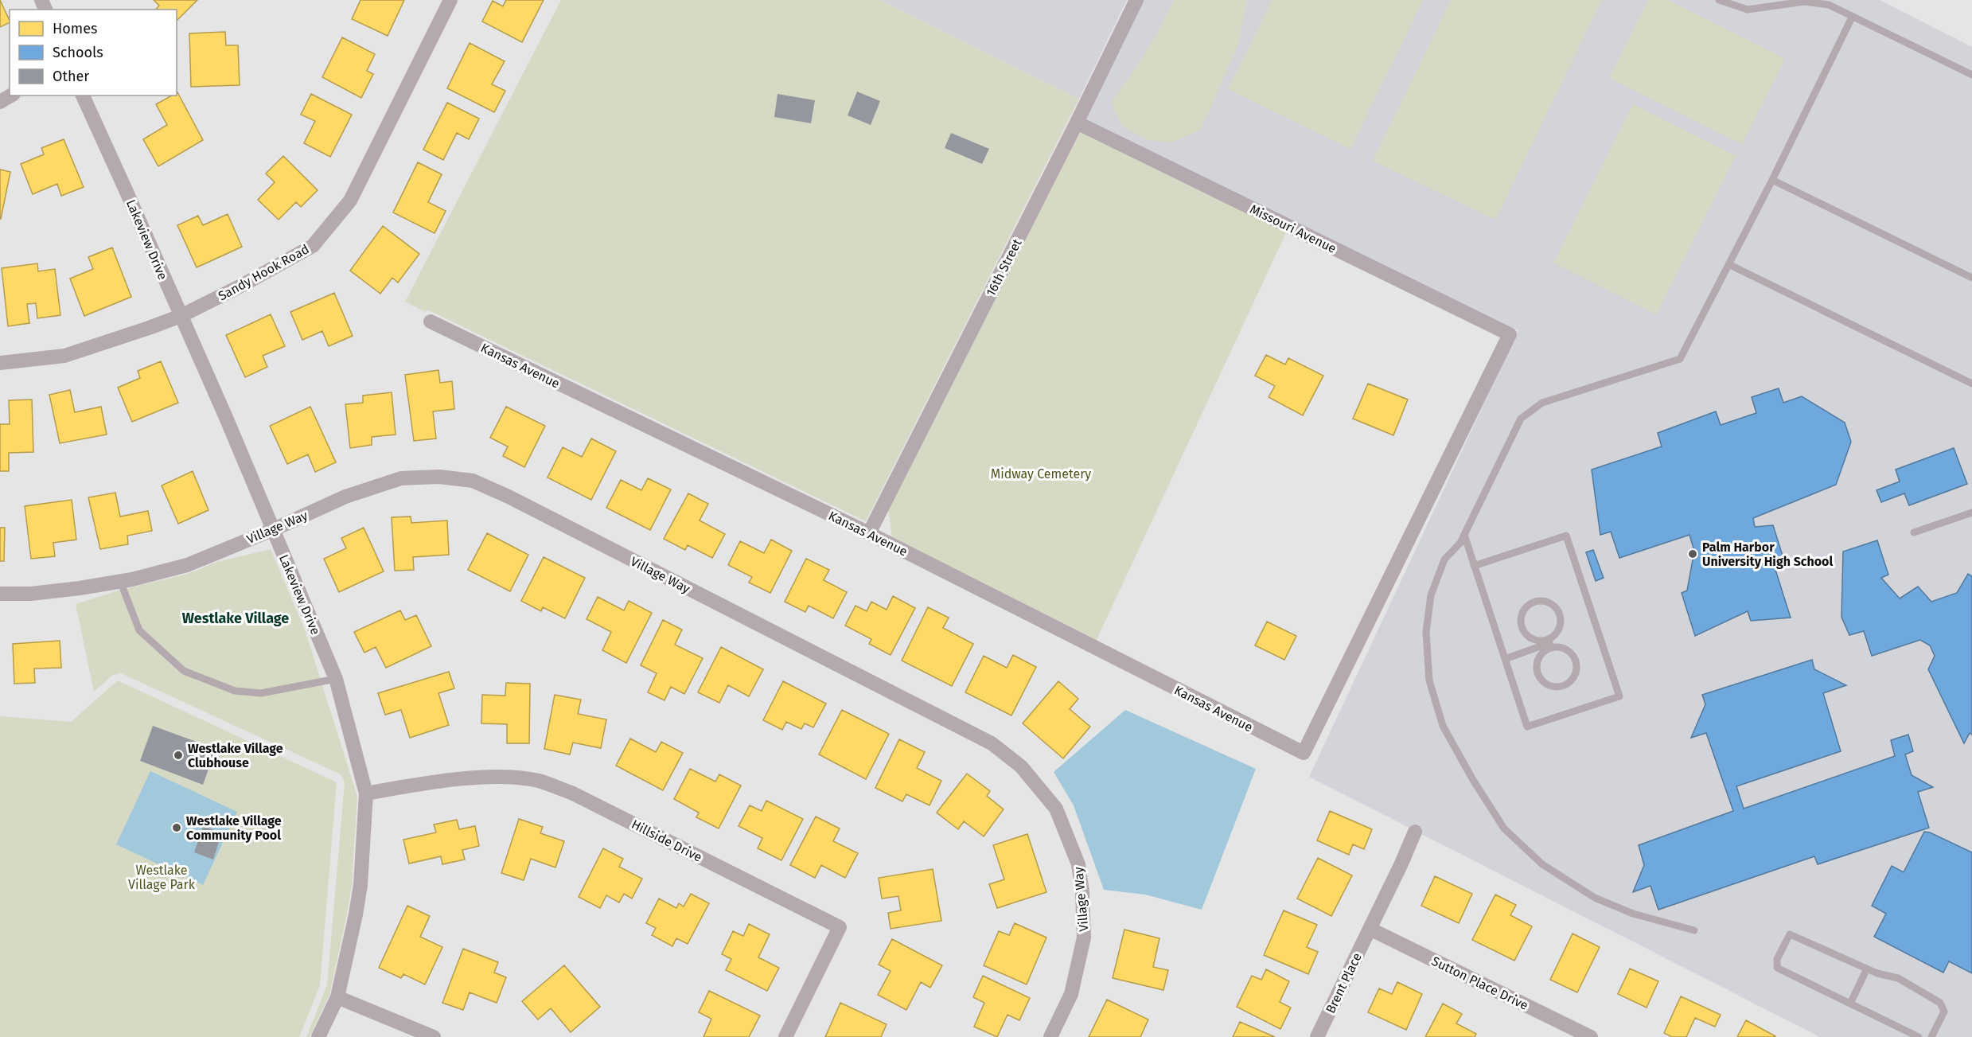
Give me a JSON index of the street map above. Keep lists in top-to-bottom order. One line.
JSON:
{"streets":{"street":["Missouri Avenue","Lakeview Drive","16th Street","Sandy Hook Road","Kansas Avenue","Village Way","Hillside Drive","Brent Place","Sutton Place Drive"]},"crossings":[["Missouri Avenue","16th Street"],["Missouri Avenue","Kansas Avenue"],["Lakeview Drive","Sandy Hook Road"],["Lakeview Drive","Village Way"],["Lakeview Drive","Hillside Drive"],["16th Street","Kansas Avenue"],["Brent Place","Sutton Place Drive"]],"districts":["Westlake Village"],"parks":["Midway Cemetery","Westlake Village Park"],"places":["Palm Harbor University High School","Westlake Village Clubhouse","Westlake Village Community Pool"],"legend":["Homes","Schools","Other"]}
